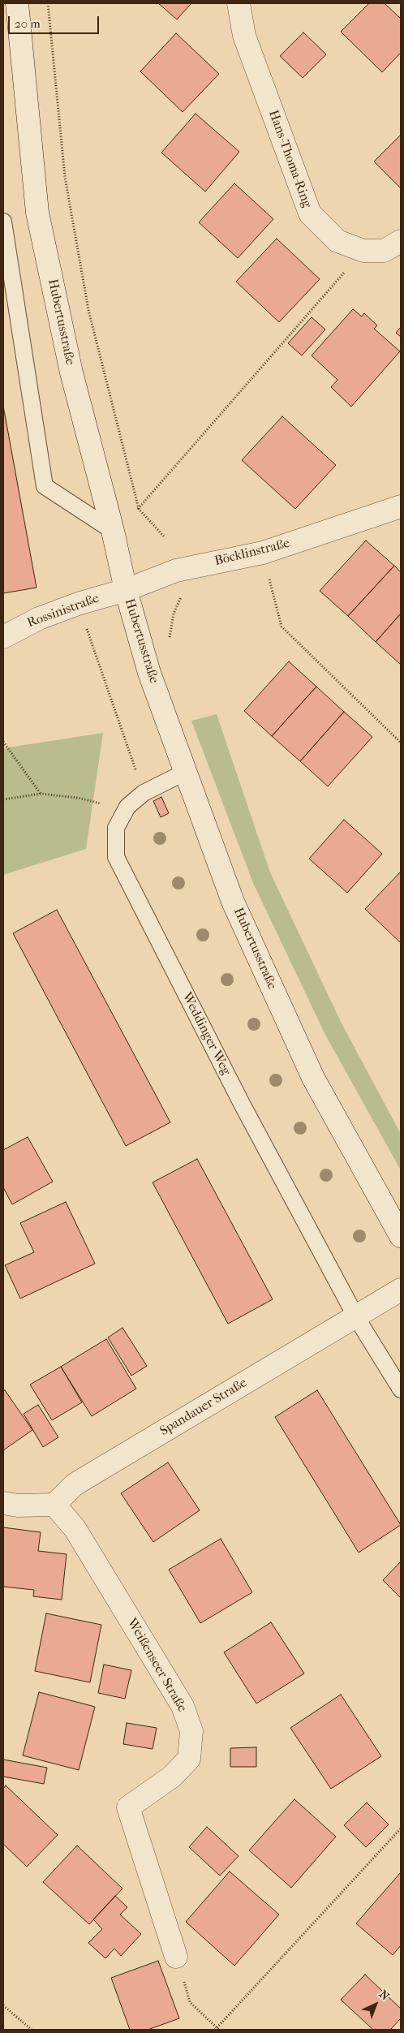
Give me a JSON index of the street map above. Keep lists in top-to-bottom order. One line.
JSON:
{"streets":{"street":["Hans-Thoma-Ring","Hubertusstraße","Böcklinstraße","Rossinistraße","Spandauer Straße","Weißenseer Straße"],"lane":["Weddinger Weg"]},"crossings":[["Hubertusstraße","Böcklinstraße"],["Hubertusstraße","Rossinistraße"],["Hubertusstraße","Weddinger Weg"],["Böcklinstraße","Rossinistraße"],["Weddinger Weg","Spandauer Straße"],["Spandauer Straße","Weißenseer Straße"]],"scale_bar":"20 m","north":"top right"}
